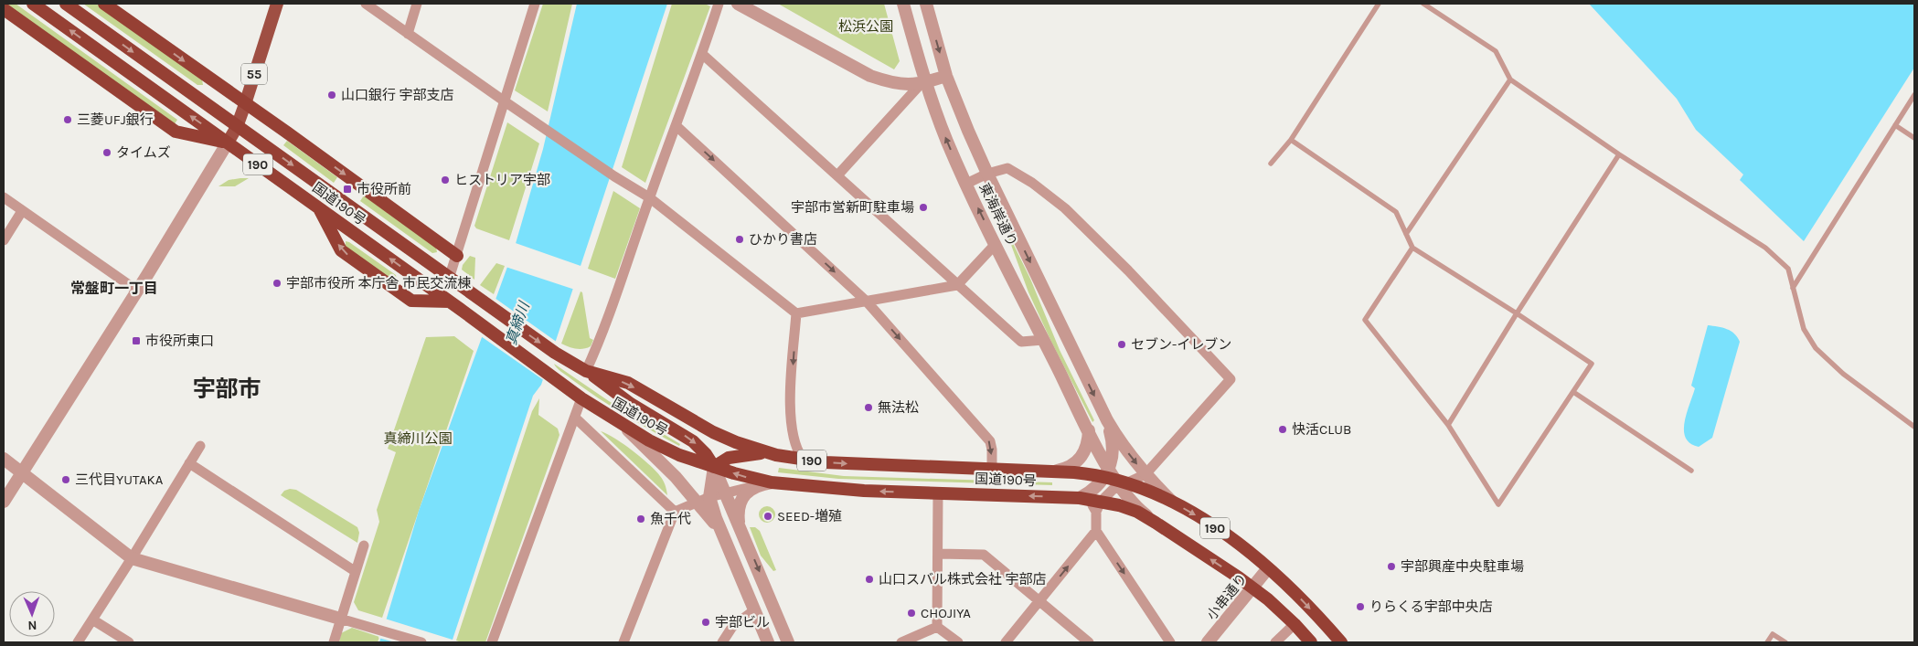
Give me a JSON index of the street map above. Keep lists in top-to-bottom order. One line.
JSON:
{"streets":{"highway":["190","国道190号"],"main road":["55"],"street":["東海岸通り","小串通り"]},"crossings":[["55","国道190号"],["国道190号","東海岸通り"],["国道190号","小串通り"]],"districts":["常盤町一丁目","宇部市"],"water":["真締川"],"parks":["松浜公園","真締川公園"],"places":{"other":["山口銀行 宇部支店","三菱UFJ銀行","タイムズ","ヒストリア宇部","宇部市営新町駐車場","ひかり書店","宇部市役所 本庁舎 市民交流棟","セブン-イレブン","無法松","快活CLUB","三代目YUTAKA","SEED-増殖","魚千代","宇部興産中央駐車場","山口スバル株式会社 宇部店","りらくる宇部中央店","CHOJIYA","宇部ビル"],"transit":["市役所前","市役所東口"]},"north":"bottom"}
